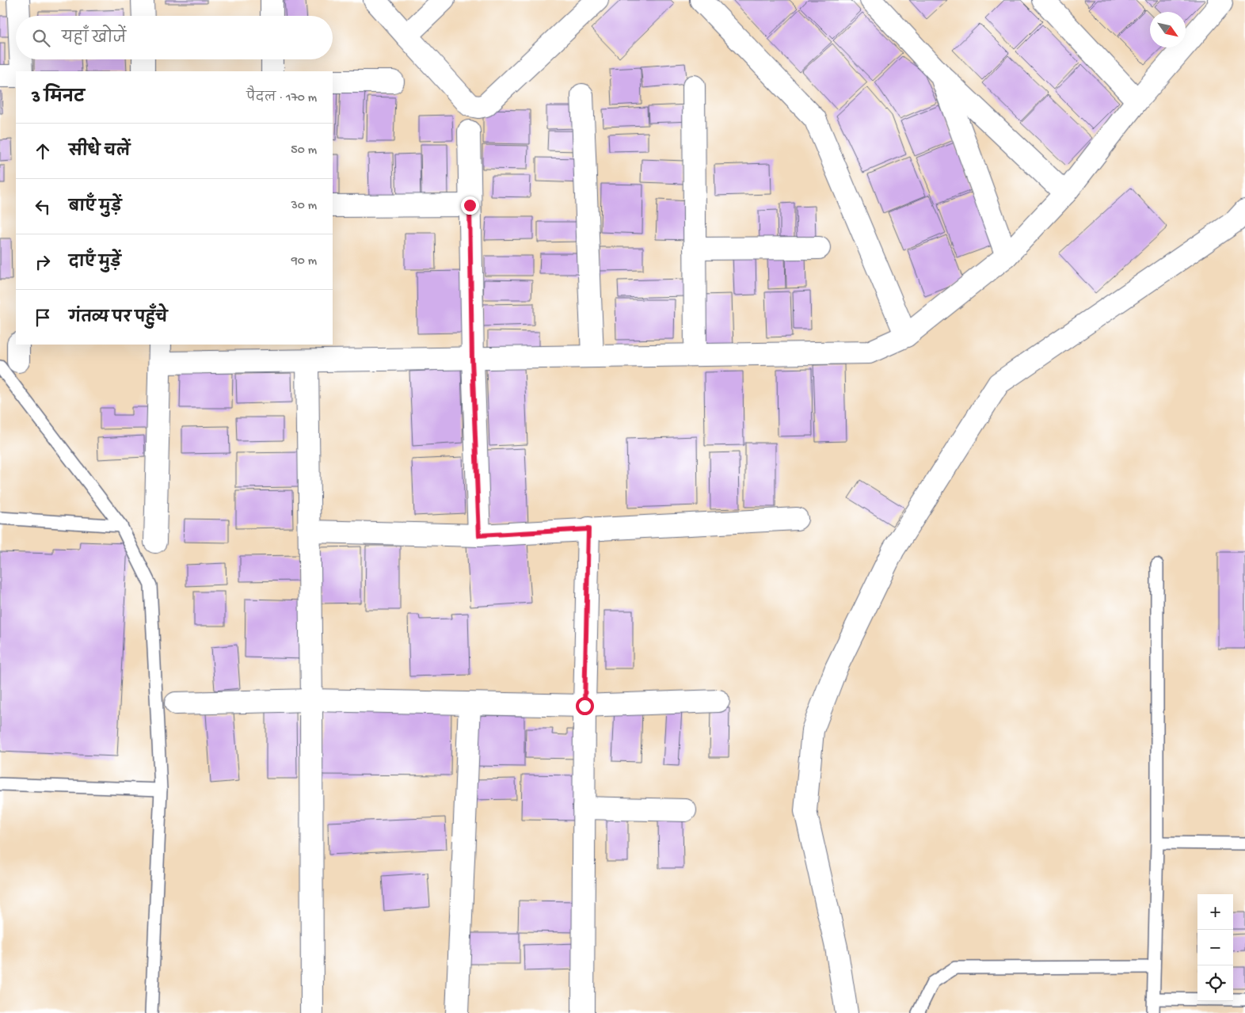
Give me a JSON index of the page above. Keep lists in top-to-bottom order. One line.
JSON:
{"north":"bottom right","page":{"search":"यहाँ खोजें","heading":["3 मिनट","पैदल · 170 m"],"list":[["सीधे चलें","50 m"],["बाएँ मुड़ें","30 m"],["दाएँ मुड़ें","90 m"],"गंतव्य पर पहुँचे"],"map_buttons":["+","−"]}}
